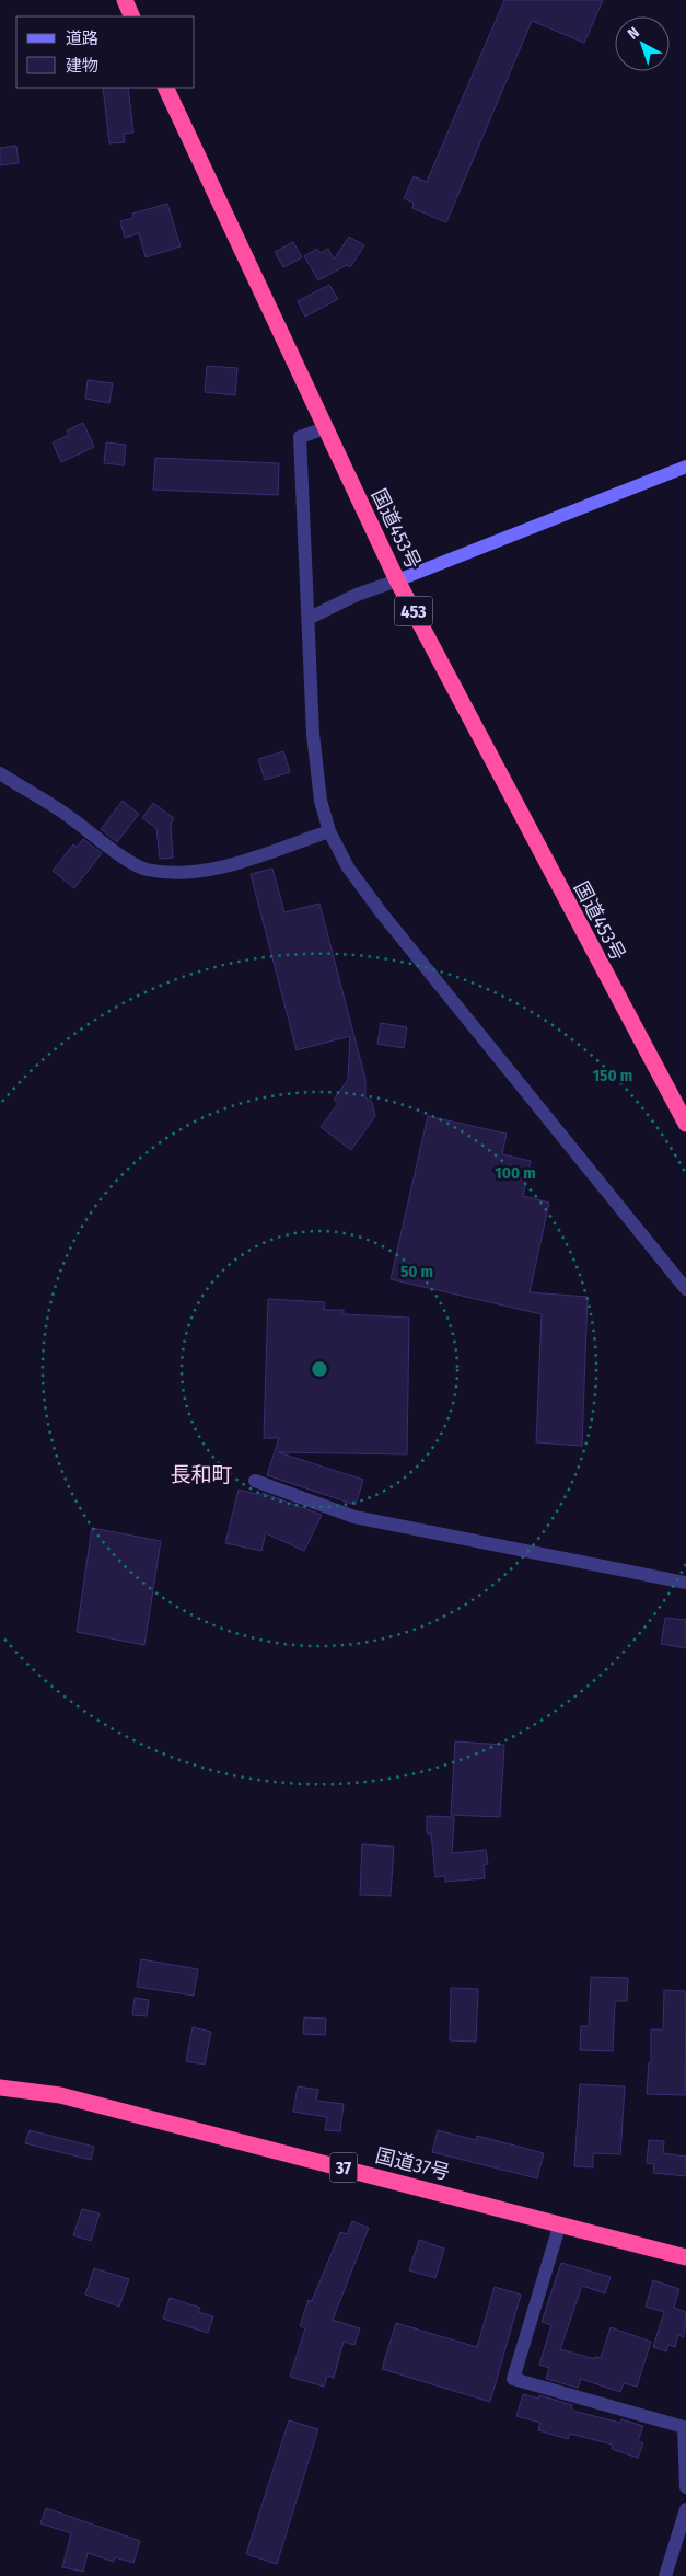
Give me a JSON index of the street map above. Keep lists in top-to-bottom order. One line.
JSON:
{"streets":{"highway":["国道453号","453","国道37号","37"]},"districts":["長和町"],"legend":["道路","建物"],"north":"top left","rings":["150 m","100 m","50 m"]}
